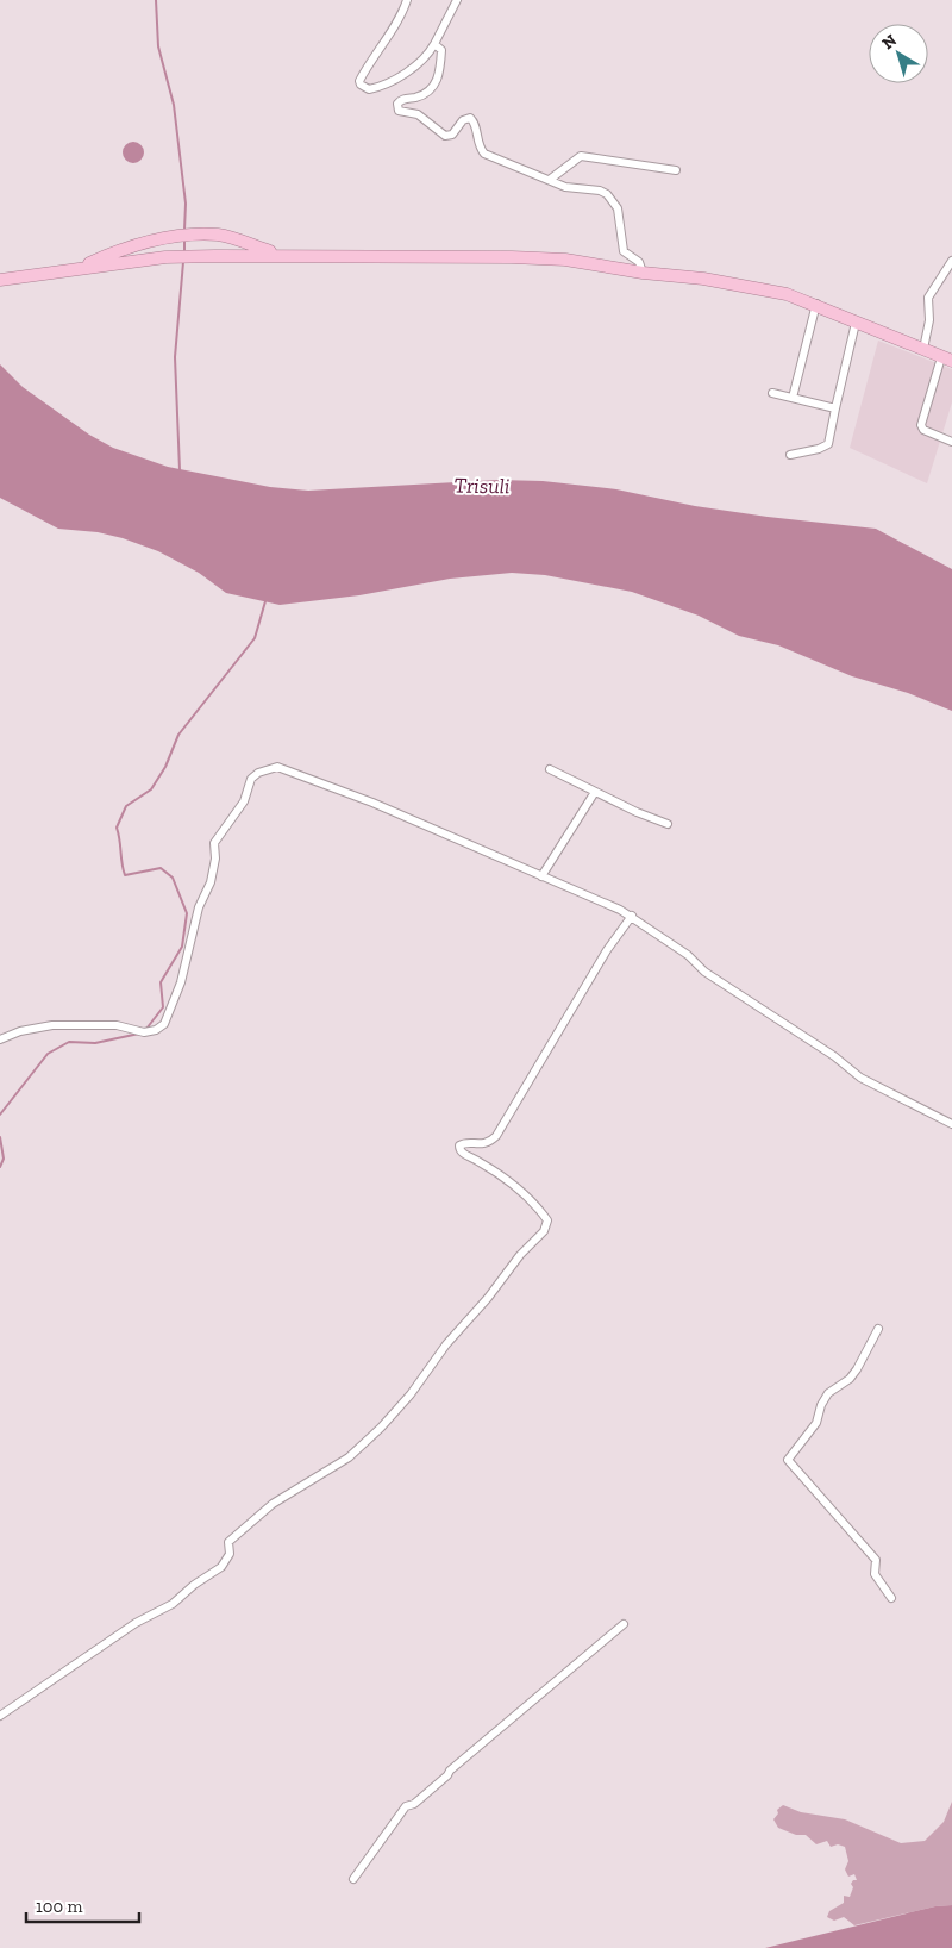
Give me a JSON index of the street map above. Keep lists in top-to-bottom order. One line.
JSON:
{"water":["Trisuli"],"scale_bar":"100 m","north":"top left"}
